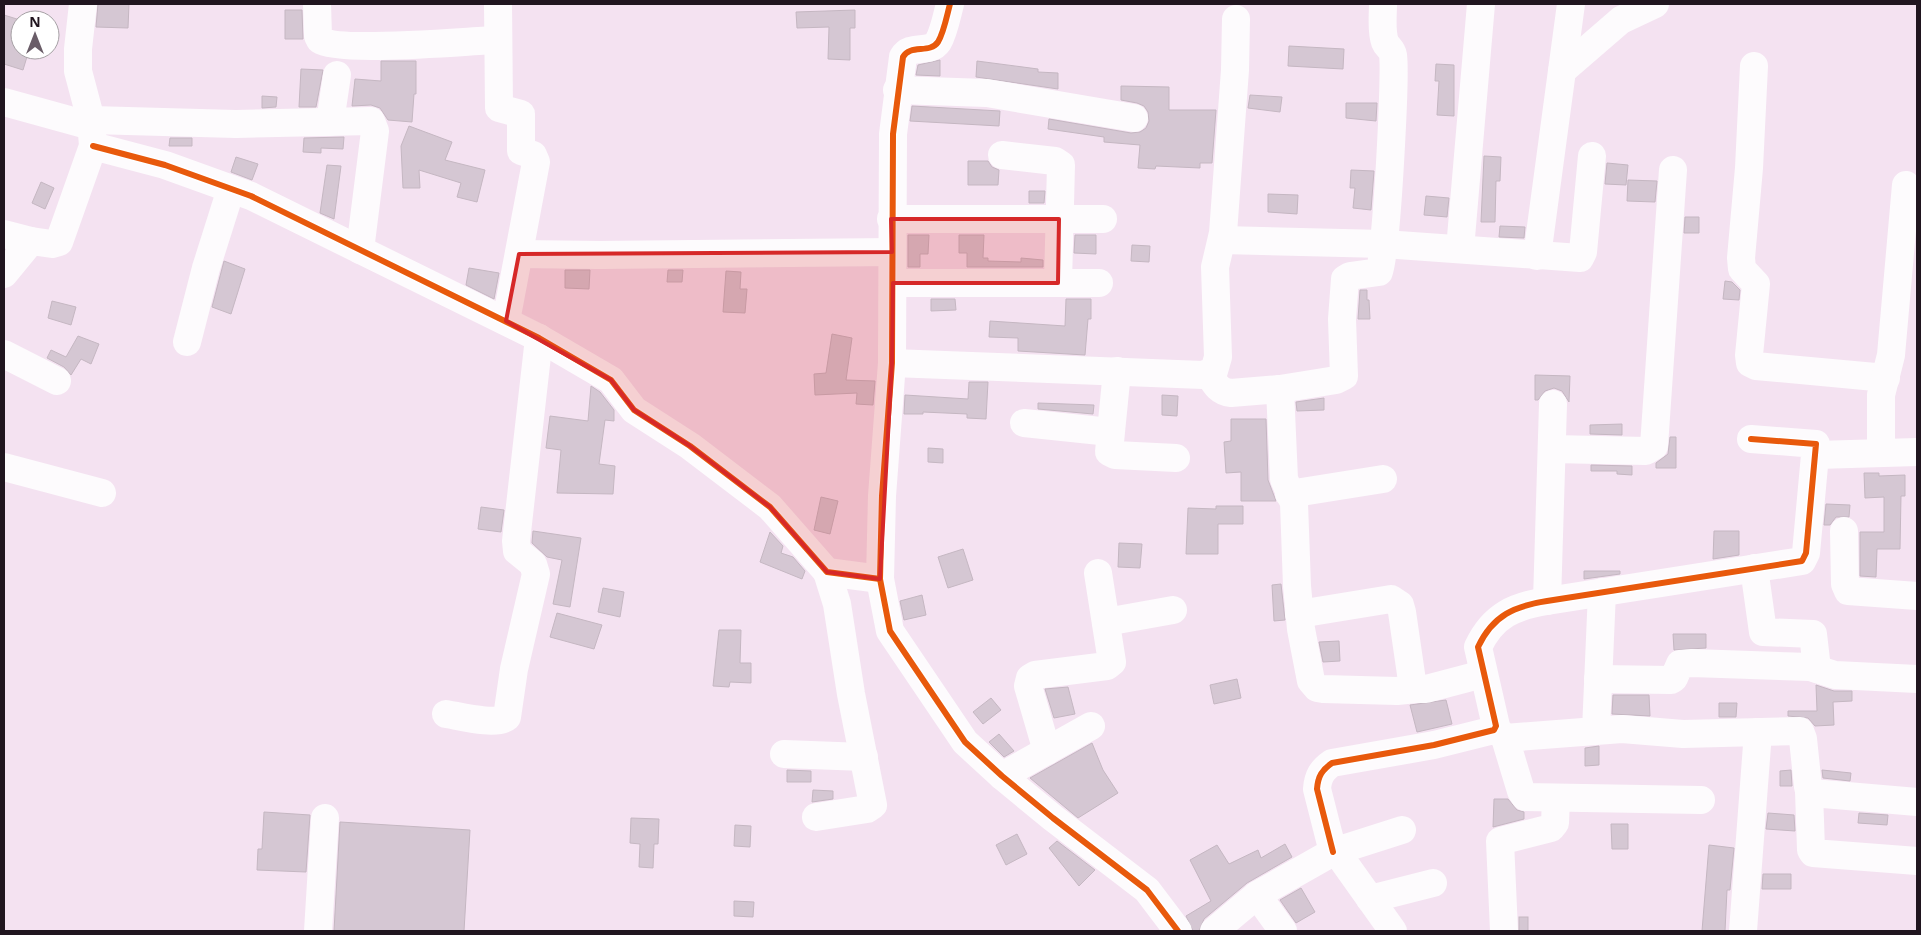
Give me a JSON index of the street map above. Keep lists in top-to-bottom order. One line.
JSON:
{"north":"top"}
